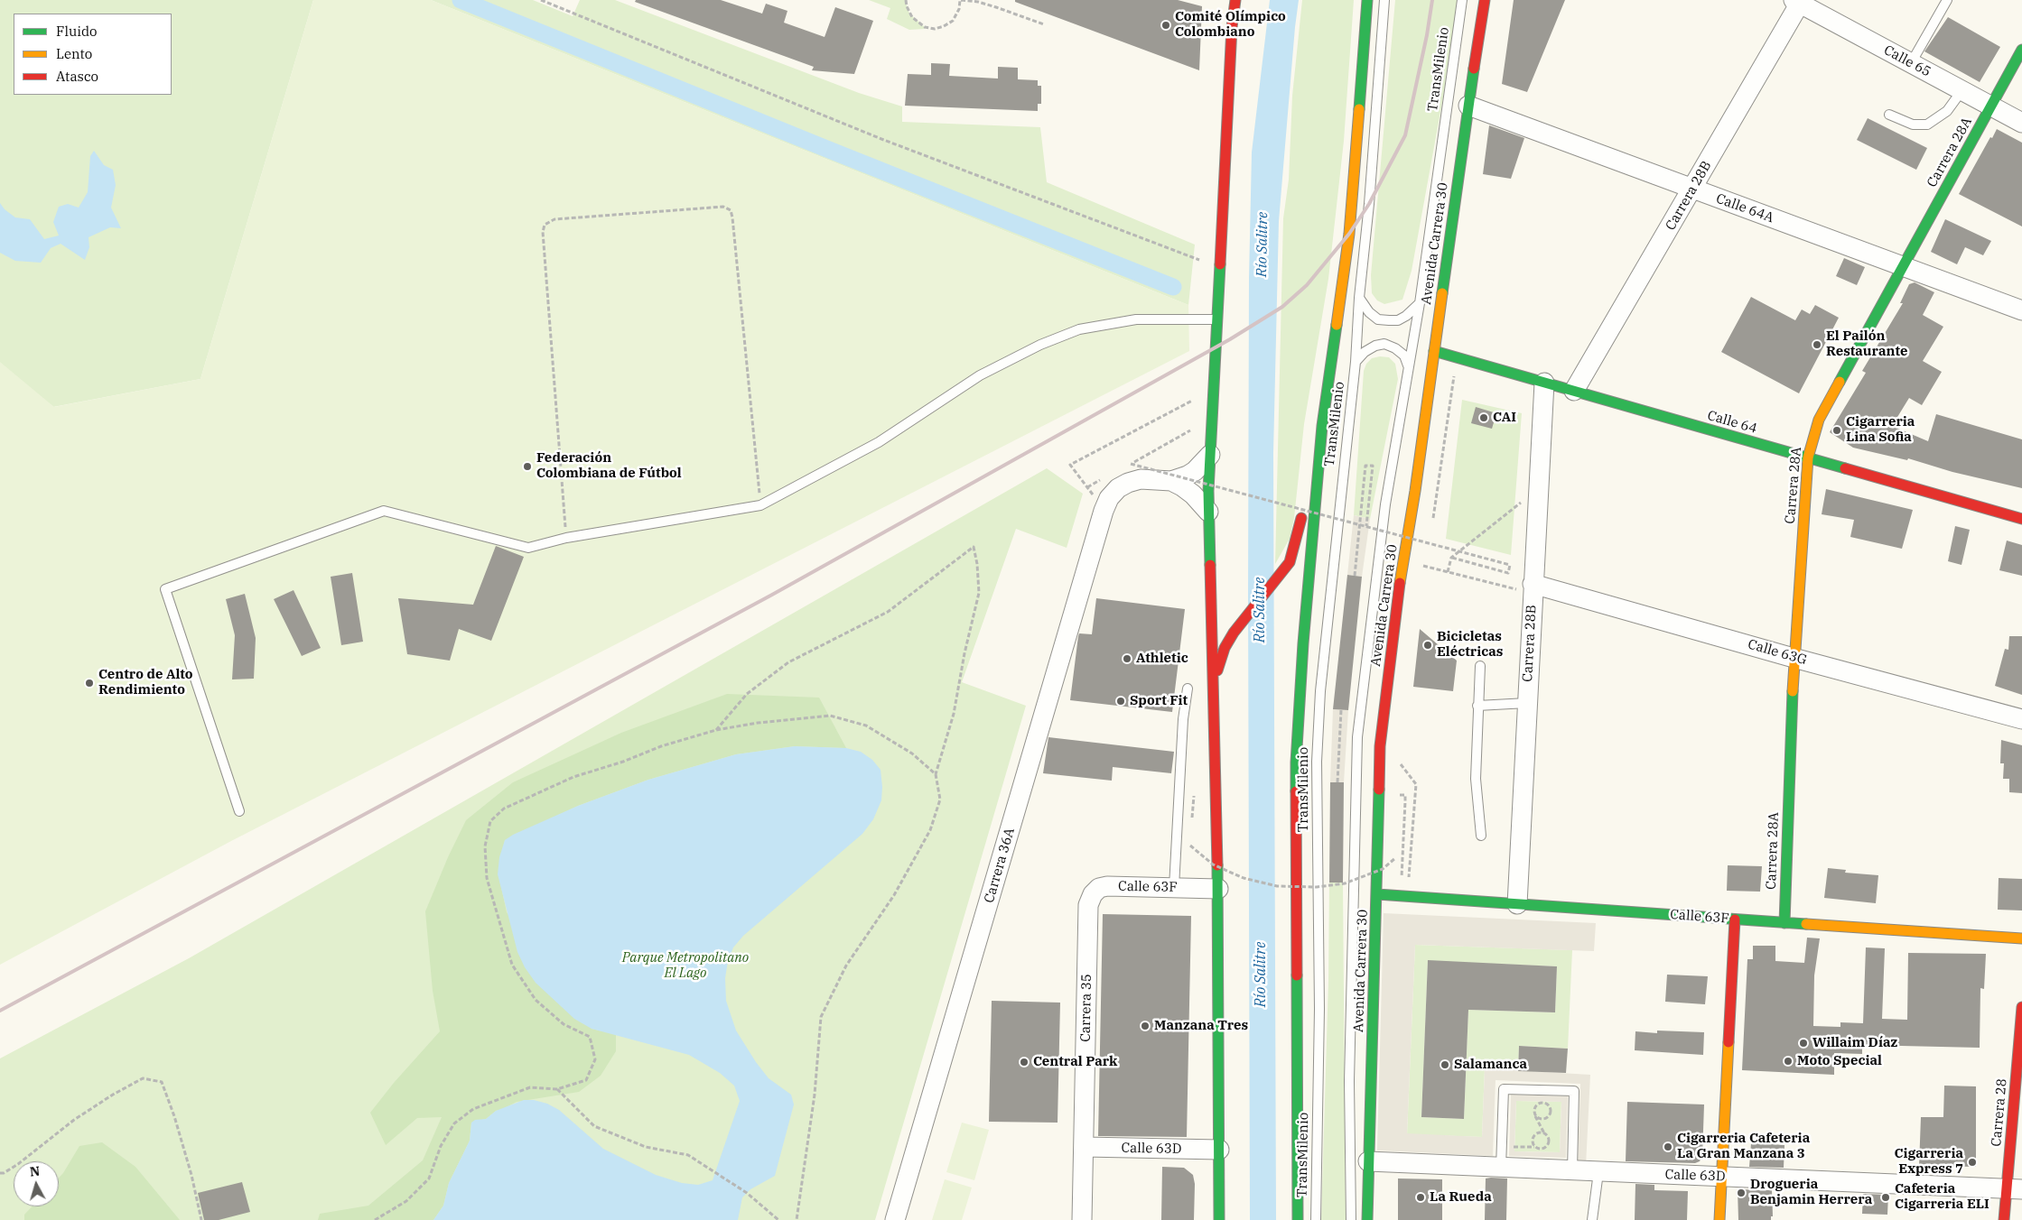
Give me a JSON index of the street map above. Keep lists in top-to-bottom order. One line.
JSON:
{"streets":{"main road":["Carrera 28A","Avenida Carrera 30","Calle 64","Calle 63F","Carrera 28"],"street":["Calle 65","Carrera 28B","Calle 64A","Calle 63G","Carrera 36A","Carrera 35","Calle 63D"],"lane":["TransMilenio"]},"crossings":[["Calle 65","Carrera 28A"],["Calle 65","Carrera 28B"],["Carrera 28A","Calle 64A"],["Carrera 28A","Calle 64"],["Carrera 28A","Calle 63G"],["Carrera 28A","Calle 63F"],["Carrera 28B","Calle 64A"],["Carrera 28B","Calle 64"],["Carrera 28B","Calle 63G"],["Carrera 28B","Calle 63F"],["Calle 64A","Avenida Carrera 30"],["Avenida Carrera 30","Calle 64"],["Avenida Carrera 30","Calle 63F"],["Avenida Carrera 30","Calle 63D"],["Calle 63F","Carrera 35"],["Carrera 35","Calle 63D"],["Carrera 28","Calle 63D"]],"water":["Río Salitre"],"parks":["Parque Metropolitano El Lago"],"places":["Comité Olímpico Colombiano","El Pailón Restaurante","CAI","Cigarreria Lina Sofia","Federación Colombiana de Fútbol","Bicicletas Eléctricas","Athletic","Centro de Alto Rendimiento","Sport Fit","Manzana Tres","Willaim Díaz","Moto Special","Central Park","Salamanca","Cigarreria Cafeteria La Gran Manzana 3","Cigarreria Express 7","Drogueria Benjamin Herrera","La Rueda","Cafeteria Cigarreria ELI"],"legend":["Fluido","Lento","Atasco"],"north":"top"}
